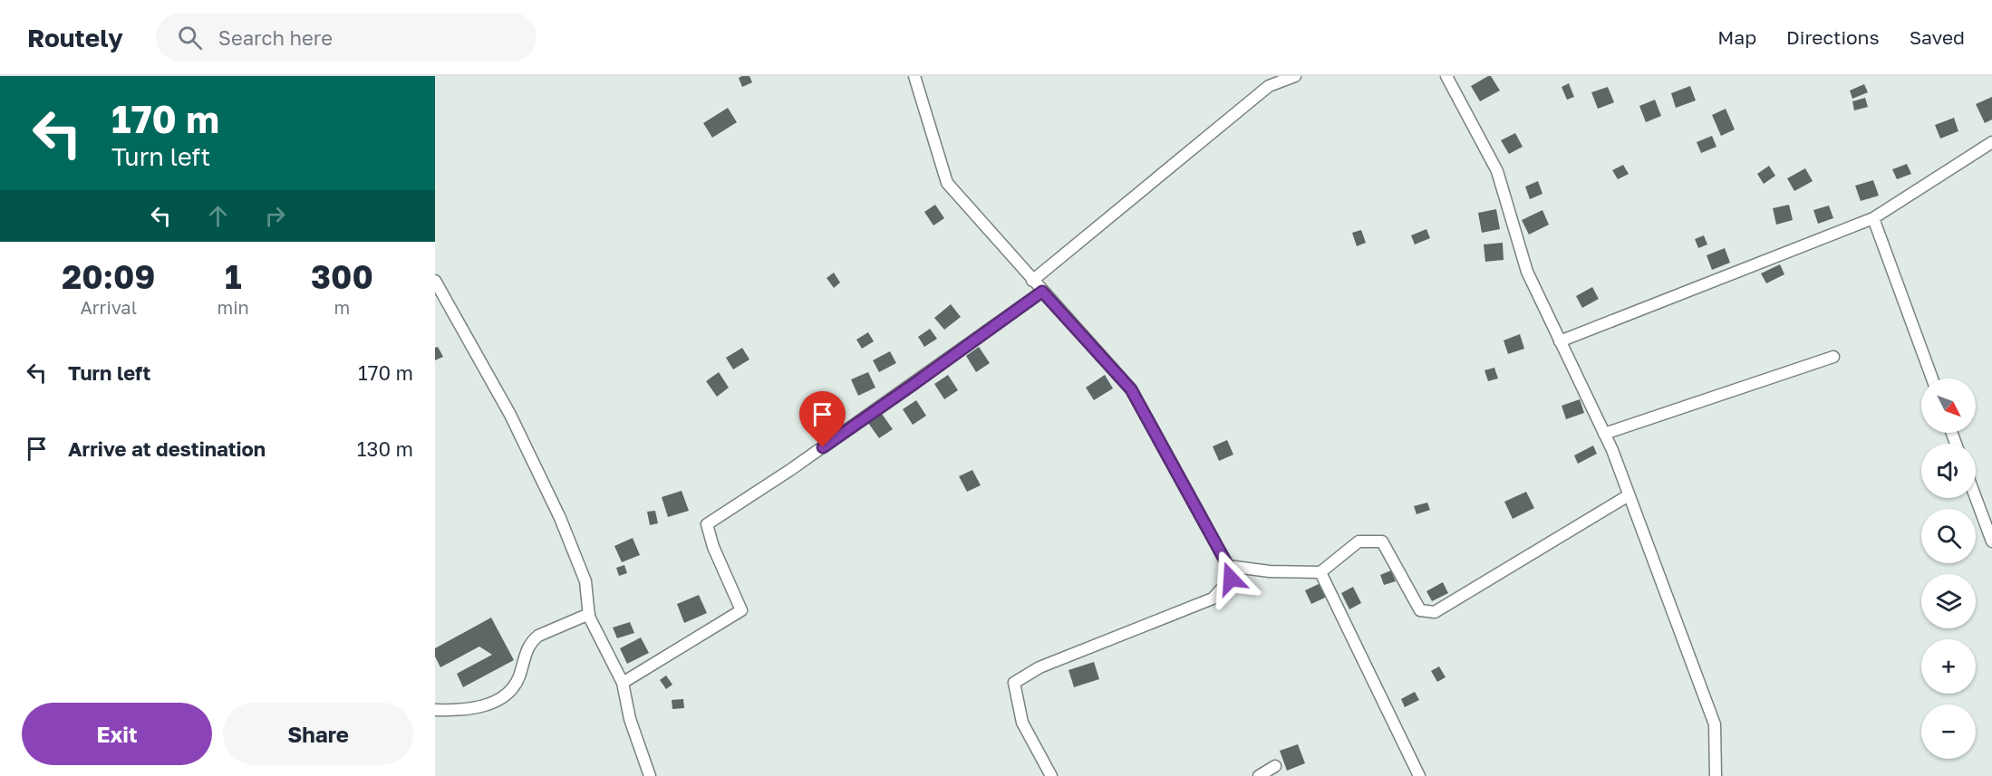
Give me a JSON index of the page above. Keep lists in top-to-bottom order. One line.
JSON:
{"north":"bottom right","page":{"header":"Routely","search":"Search here","nav":["Map","Directions","Saved"],"turn":["170 m","Turn left"],"eta":["20:09","Arrival","1","min","300","m"],"list":[{"name":"Turn left","value":"170 m"},{"name":"Arrive at destination","value":"130 m"}],"map_buttons":["+","−"],"buttons":["Exit","Share"]}}
